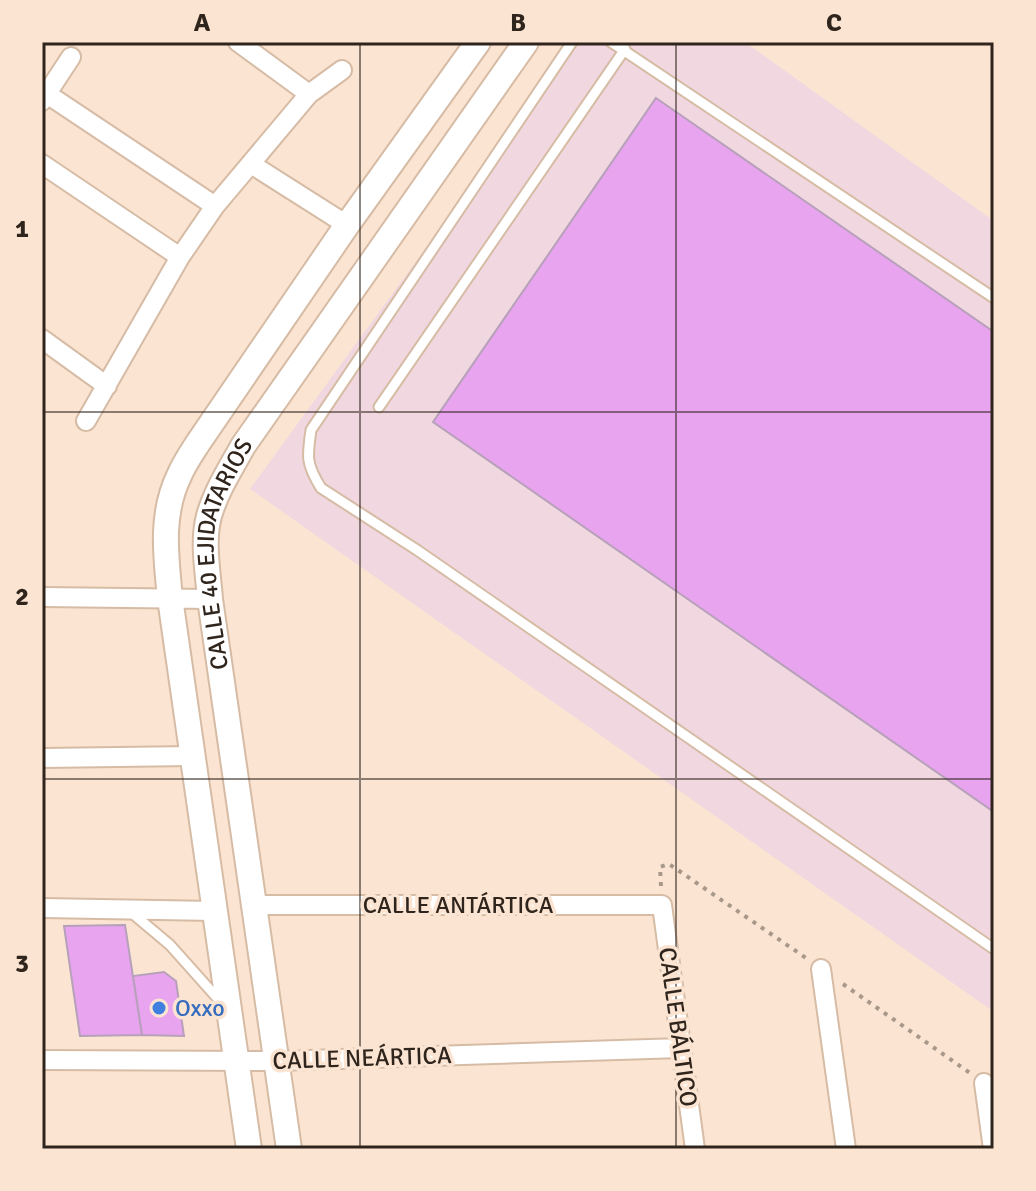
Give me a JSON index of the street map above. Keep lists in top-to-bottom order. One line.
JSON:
{"streets":{"main road":["CALLE 40 EJIDATARIOS"],"street":["CALLE ANTÁRTICA","CALLE BÁLTICO","CALLE NEÁRTICA"]},"crossings":[["CALLE 40 EJIDATARIOS","CALLE ANTÁRTICA"],["CALLE 40 EJIDATARIOS","CALLE NEÁRTICA"],["CALLE ANTÁRTICA","CALLE BÁLTICO"],["CALLE BÁLTICO","CALLE NEÁRTICA"]],"places":["Oxxo"],"grid":{"columns":["A","B","C"],"rows":["1","2","3"]}}
